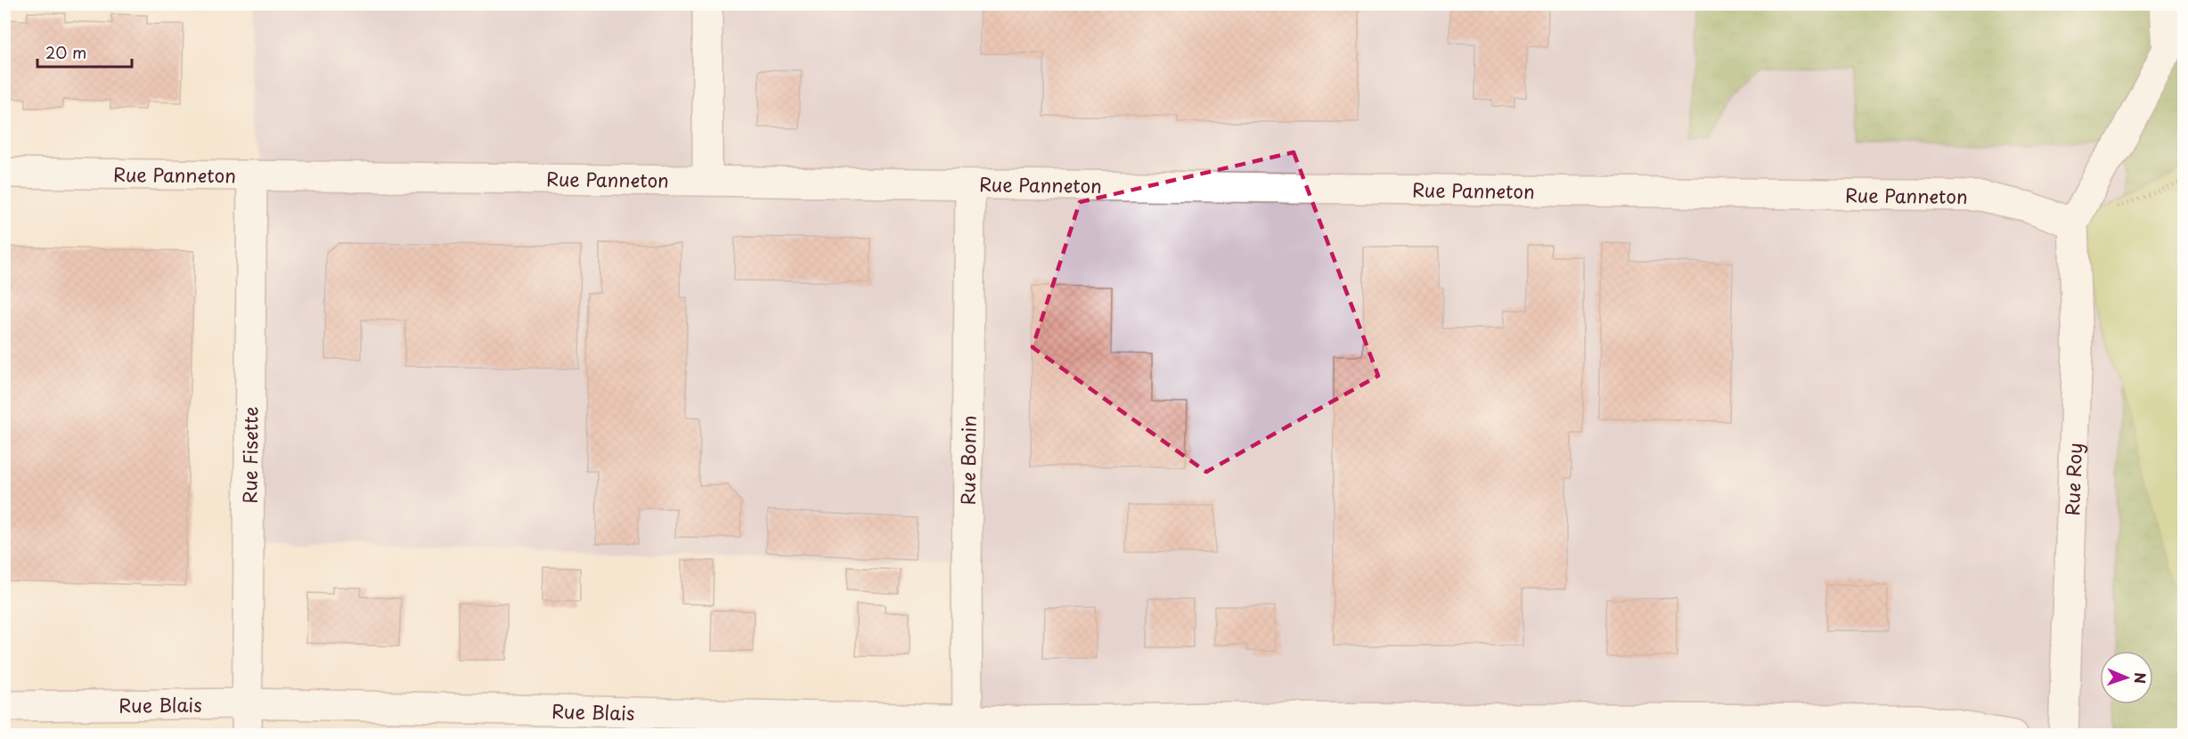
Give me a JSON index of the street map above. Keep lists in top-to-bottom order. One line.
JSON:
{"streets":{"street":["Rue Panneton","Rue Fisette","Rue Bonin","Rue Roy","Rue Blais"]},"crossings":[["Rue Panneton","Rue Fisette"],["Rue Panneton","Rue Bonin"],["Rue Panneton","Rue Roy"],["Rue Fisette","Rue Blais"],["Rue Bonin","Rue Blais"]],"scale_bar":"20 m","north":"right"}
